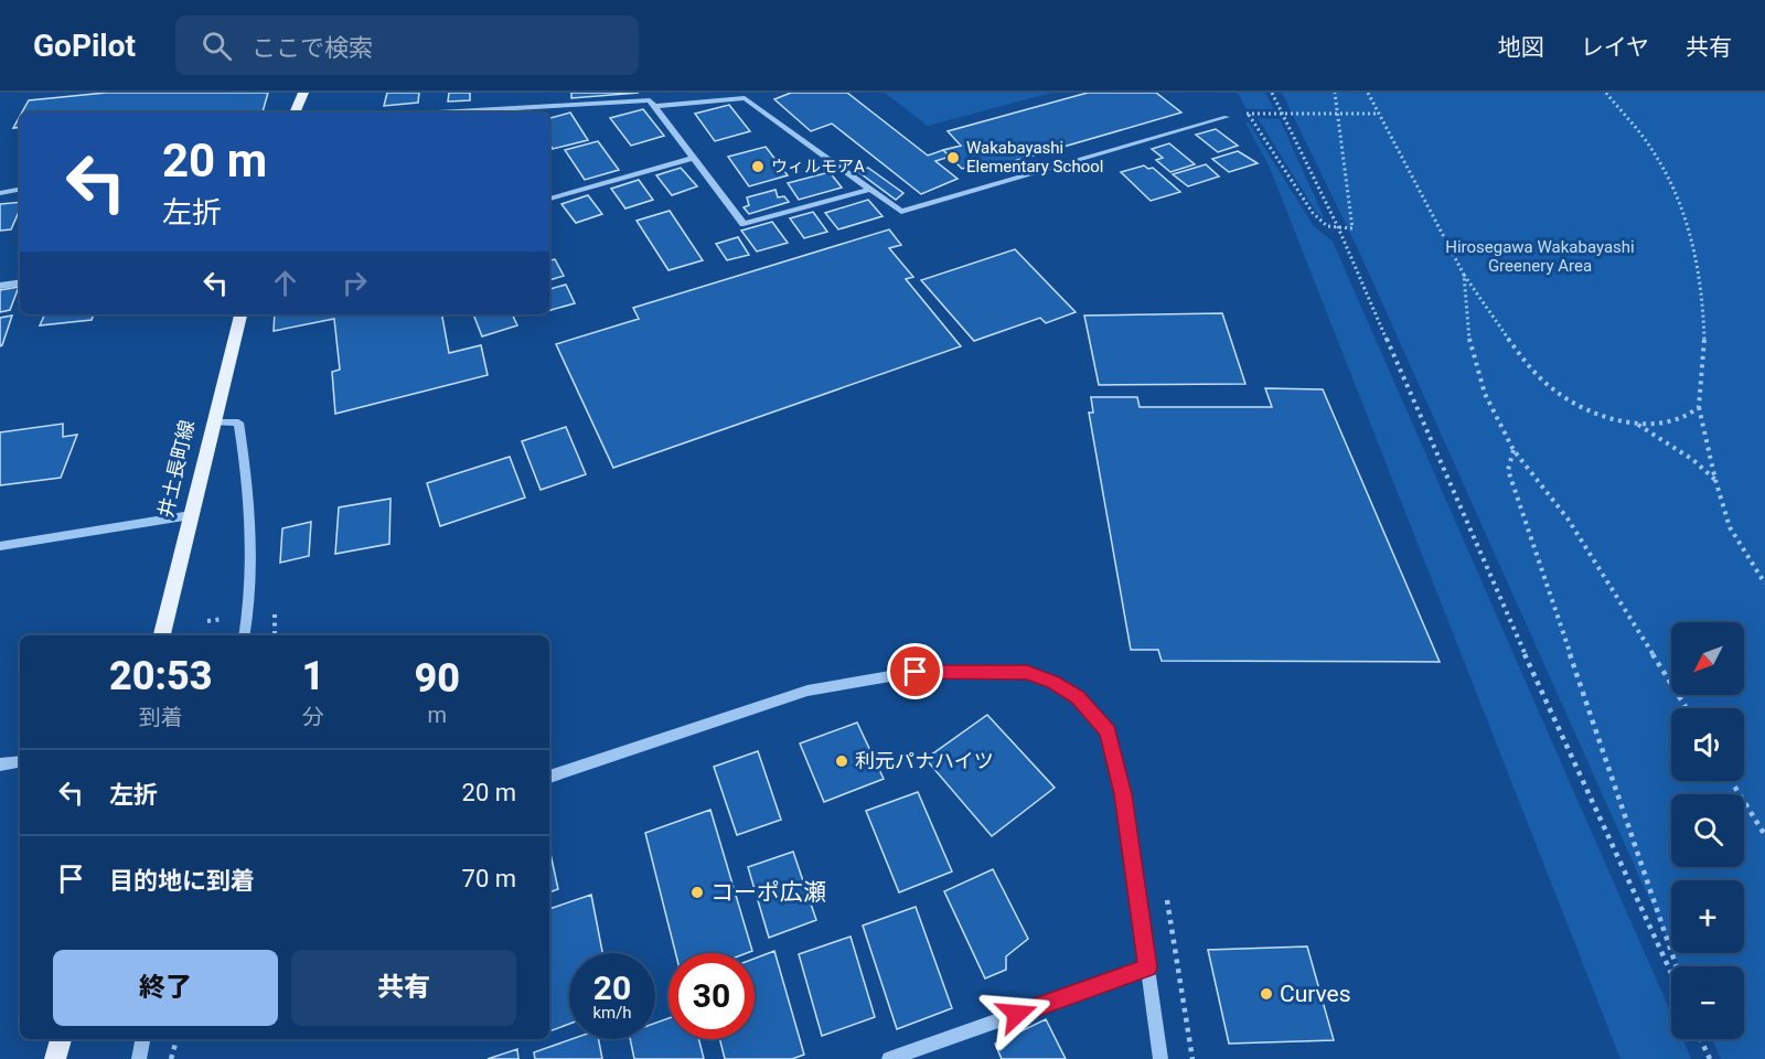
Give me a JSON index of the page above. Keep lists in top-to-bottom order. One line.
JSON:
{"streets":{"main road":["井土長町線"]},"parks":["Hirosegawa Wakabayashi Greenery Area"],"places":["Wakabayashi Elementary School","ウィルモアA","利元パナハイツ","コーポ広瀬","Curves"],"north":"bottom left","page":{"header":"GoPilot","search":"ここで検索","nav":["地図","レイヤ","共有"],"turn":["20 m","左折"],"map_buttons":["+","−"],"eta":["20:53","到着","1","分","90","m"],"list":[{"name":"左折","value":"20 m"},{"name":"目的地に到着","value":"70 m"}],"buttons":["終了","共有"],"speed":"20 km/h","limit":"30"}}
